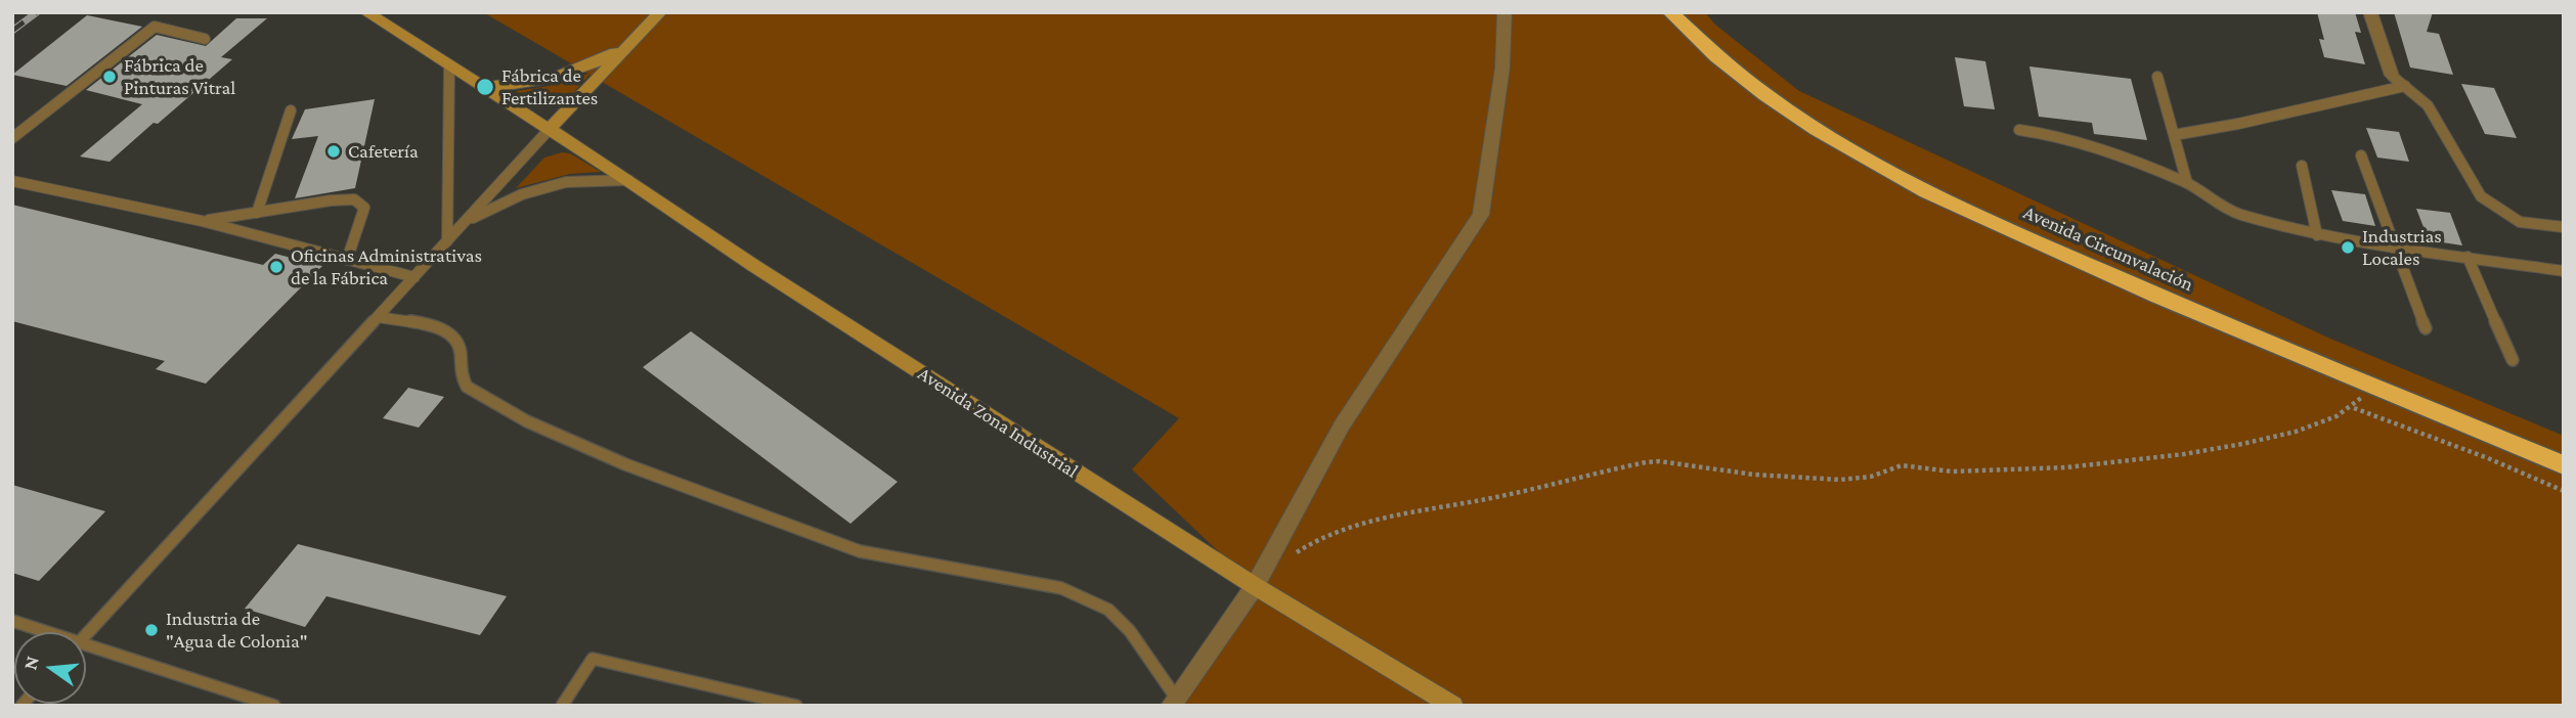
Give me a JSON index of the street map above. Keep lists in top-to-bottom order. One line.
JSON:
{"streets":{"highway":["Avenida Circunvalación"],"main road":["Avenida Zona Industrial"]},"places":["Fábrica de Pinturas Vitral","Fábrica de Fertilizantes","Cafetería","Industrias Locales","Oficinas Administrativas de la Fábrica","Industria de \"Agua de Colonia\""],"north":"left"}
